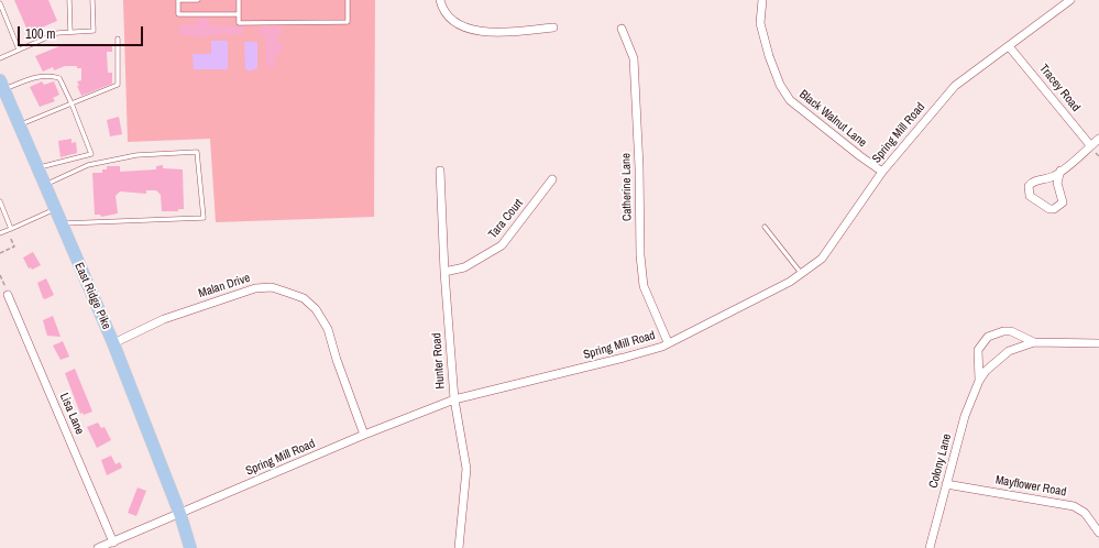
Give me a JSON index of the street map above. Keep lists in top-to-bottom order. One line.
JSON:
{"streets":{"main road":["East Ridge Pike"],"street":["Tracey Road","Black Walnut Lane","Spring Mill Road","Catherine Lane","Tara Court","Malan Drive","Hunter Road","Lisa Lane","Colony Lane","Mayflower Road"]},"crossings":[["Tracey Road","Spring Mill Road"],["Black Walnut Lane","Spring Mill Road"],["Spring Mill Road","Catherine Lane"],["Spring Mill Road","Malan Drive"],["Spring Mill Road","East Ridge Pike"],["Spring Mill Road","Hunter Road"],["Spring Mill Road","Lisa Lane"],["Tara Court","Hunter Road"],["Malan Drive","East Ridge Pike"],["Colony Lane","Mayflower Road"]],"scale_bar":"100 m"}
